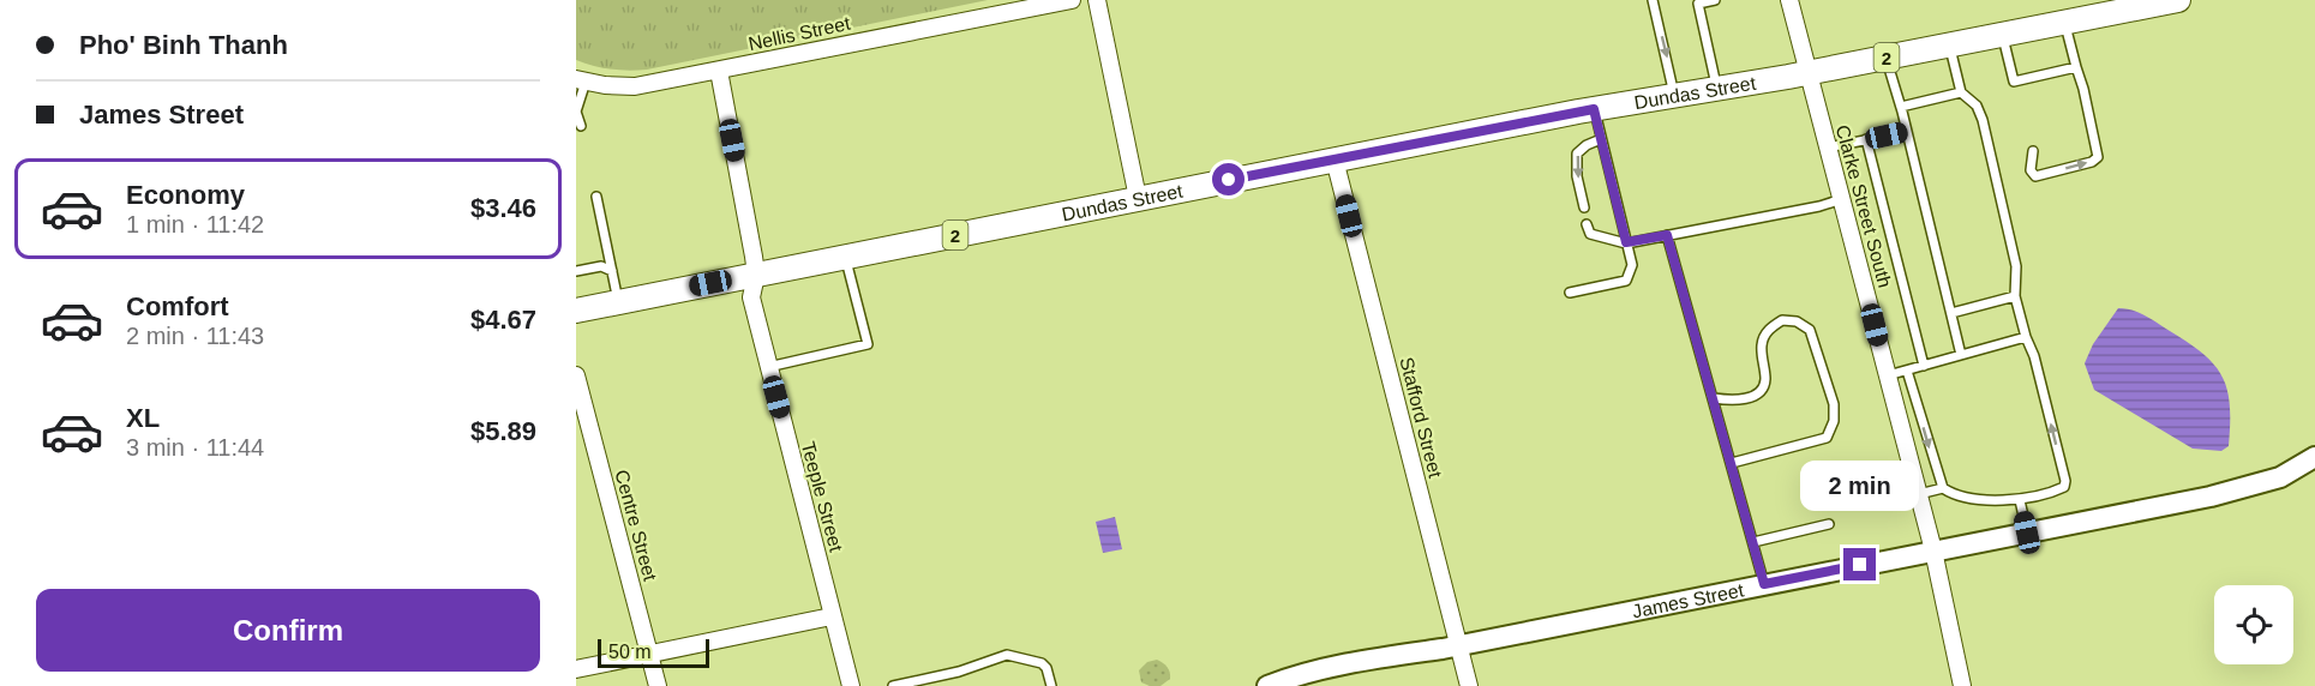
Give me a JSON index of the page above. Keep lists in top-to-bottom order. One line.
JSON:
{"streets":{"main road":["2","Dundas Street"],"street":["Nellis Street","Clarke Street South","Stafford Street","Teeple Street","Centre Street","James Street"]},"crossings":[["Nellis Street","Teeple Street"],["Dundas Street","Clarke Street South"],["Dundas Street","Stafford Street"],["Dundas Street","Teeple Street"],["Clarke Street South","James Street"],["Stafford Street","James Street"]],"scale_bar":"50 m","page":{"banner":["Pho' Binh Thanh","James Street"],"list":[{"name":"Economy","note":"1 min · 11:42","value":"$3.46"},{"name":"Comfort","note":"2 min · 11:43","value":"$4.67"},{"name":"XL","note":"3 min · 11:44","value":"$5.89"}],"bubble":"2 min","buttons":"Confirm","scale":"50 m"}}
